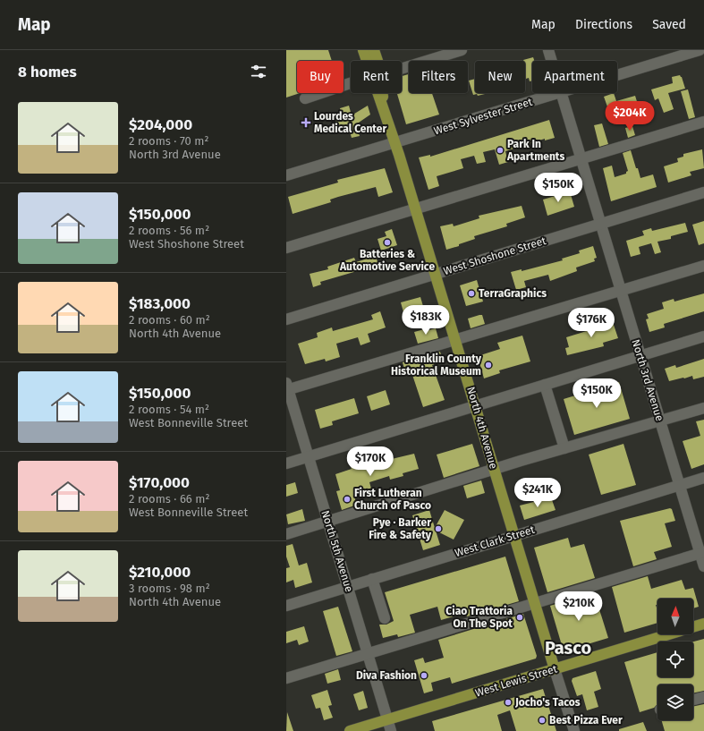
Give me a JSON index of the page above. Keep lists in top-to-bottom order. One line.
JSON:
{"streets":{"main road":["North 4th Avenue","West Lewis Street"],"street":["West Sylvester Street","West Shoshone Street","North 3rd Avenue","West Clark Street","North 5th Avenue"]},"crossings":[["West Sylvester Street","North 4th Avenue"],["West Shoshone Street","North 3rd Avenue"],["West Shoshone Street","North 4th Avenue"],["North 3rd Avenue","West Clark Street"],["North 4th Avenue","West Clark Street"],["North 4th Avenue","West Lewis Street"],["West Clark Street","North 5th Avenue"],["North 5th Avenue","West Lewis Street"]],"districts":["Pasco"],"places":{"health":["Lourdes Medical Center"],"other":["Park In Apartments","Batteries & Automotive Service","TerraGraphics","Franklin County Historical Museum","First Lutheran Church of Pasco","Pye · Barker Fire & Safety","Ciao Trattoria On The Spot","Diva Fashion","Jocho's Tacos","Best Pizza Ever"]},"north":"top","page":{"header":"Map","nav":["Map","Directions","Saved"],"heading":"8 homes","chip":["Buy","Rent","Filters","New","Apartment"],"list":[{"name":"$204,000","note":"2 rooms · 70 m² · North 3rd Avenue"},{"name":"$150,000","note":"2 rooms · 56 m² · West Shoshone Street"},{"name":"$183,000","note":"2 rooms · 60 m² · North 4th Avenue"},{"name":"$150,000","note":"2 rooms · 54 m² · West Bonneville Street"},{"name":"$170,000","note":"2 rooms · 66 m² · West Bonneville Street"},{"name":"$210,000","note":"3 rooms · 98 m² · North 4th Avenue"}],"price":["$204K","$150K","$183K","$176K","$150K","$170K","$241K","$210K"]}}
